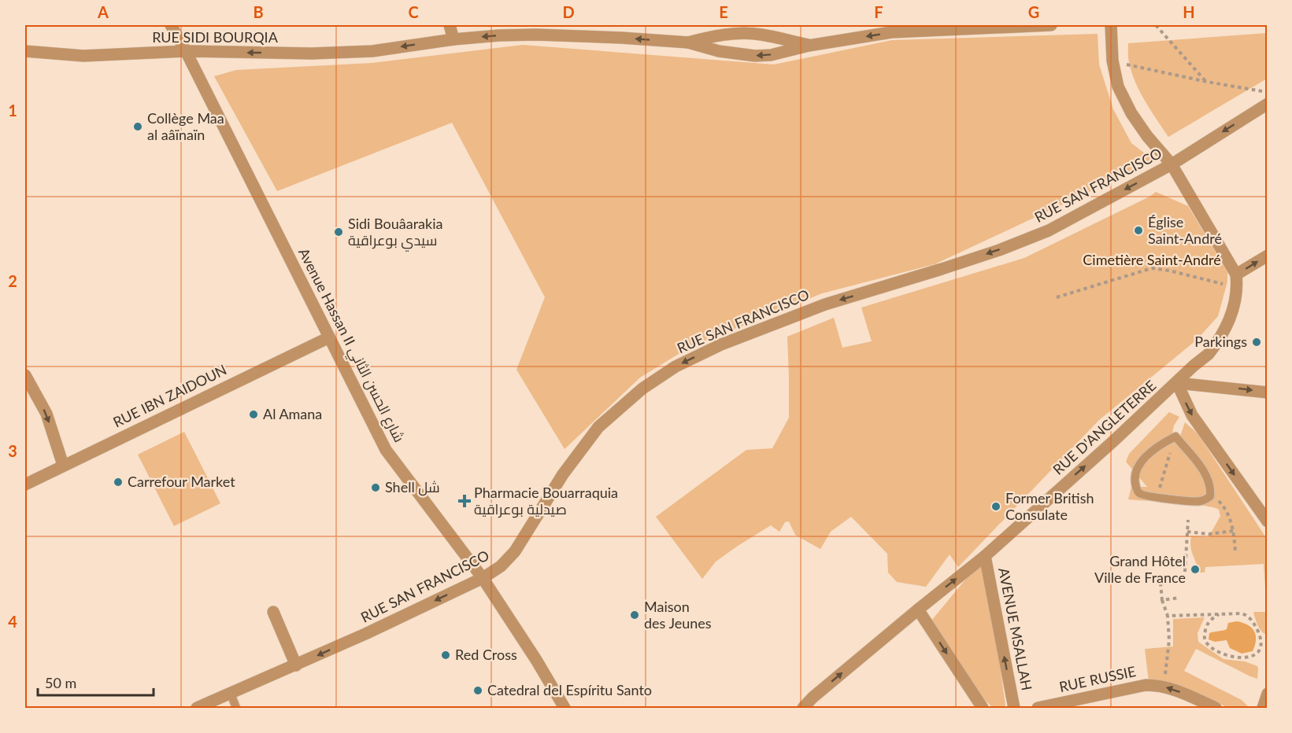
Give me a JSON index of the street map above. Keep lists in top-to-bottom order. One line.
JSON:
{"streets":{"street":["RUE SIDI BOURQIA","RUE SAN FRANCISCO","Avenue Hassan II شارع الحسن الثاني","RUE IBN ZAIDOUN","RUE D'ANGLETERRE","AVENUE MSALLAH","RUE RUSSIE"]},"crossings":[["RUE SIDI BOURQIA","Avenue Hassan II شارع الحسن الثاني"],["RUE SAN FRANCISCO","Avenue Hassan II شارع الحسن الثاني"],["RUE SAN FRANCISCO","RUE D'ANGLETERRE"],["Avenue Hassan II شارع الحسن الثاني","RUE IBN ZAIDOUN"],["RUE D'ANGLETERRE","AVENUE MSALLAH"]],"one_way":["RUE SIDI BOURQIA","RUE SAN FRANCISCO","RUE D'ANGLETERRE"],"parks":["Cimetière Saint-André"],"places":{"other":["Collège Maa al aâïnaïn","Église Saint-André","Sidi Bouâarakia سيدي بوعراقية","Parkings","Al Amana","Carrefour Market","Shell شل","Former British Consulate","Grand Hôtel Ville de France","Maison des Jeunes","Red Cross","Catedral del Espíritu Santo"],"health":["Pharmacie Bouarraquia صيدلية بوعراقية"]},"scale_bar":"50 m","grid":{"columns":["A","B","C","D","E","F","G","H"],"rows":["1","2","3","4"]}}
